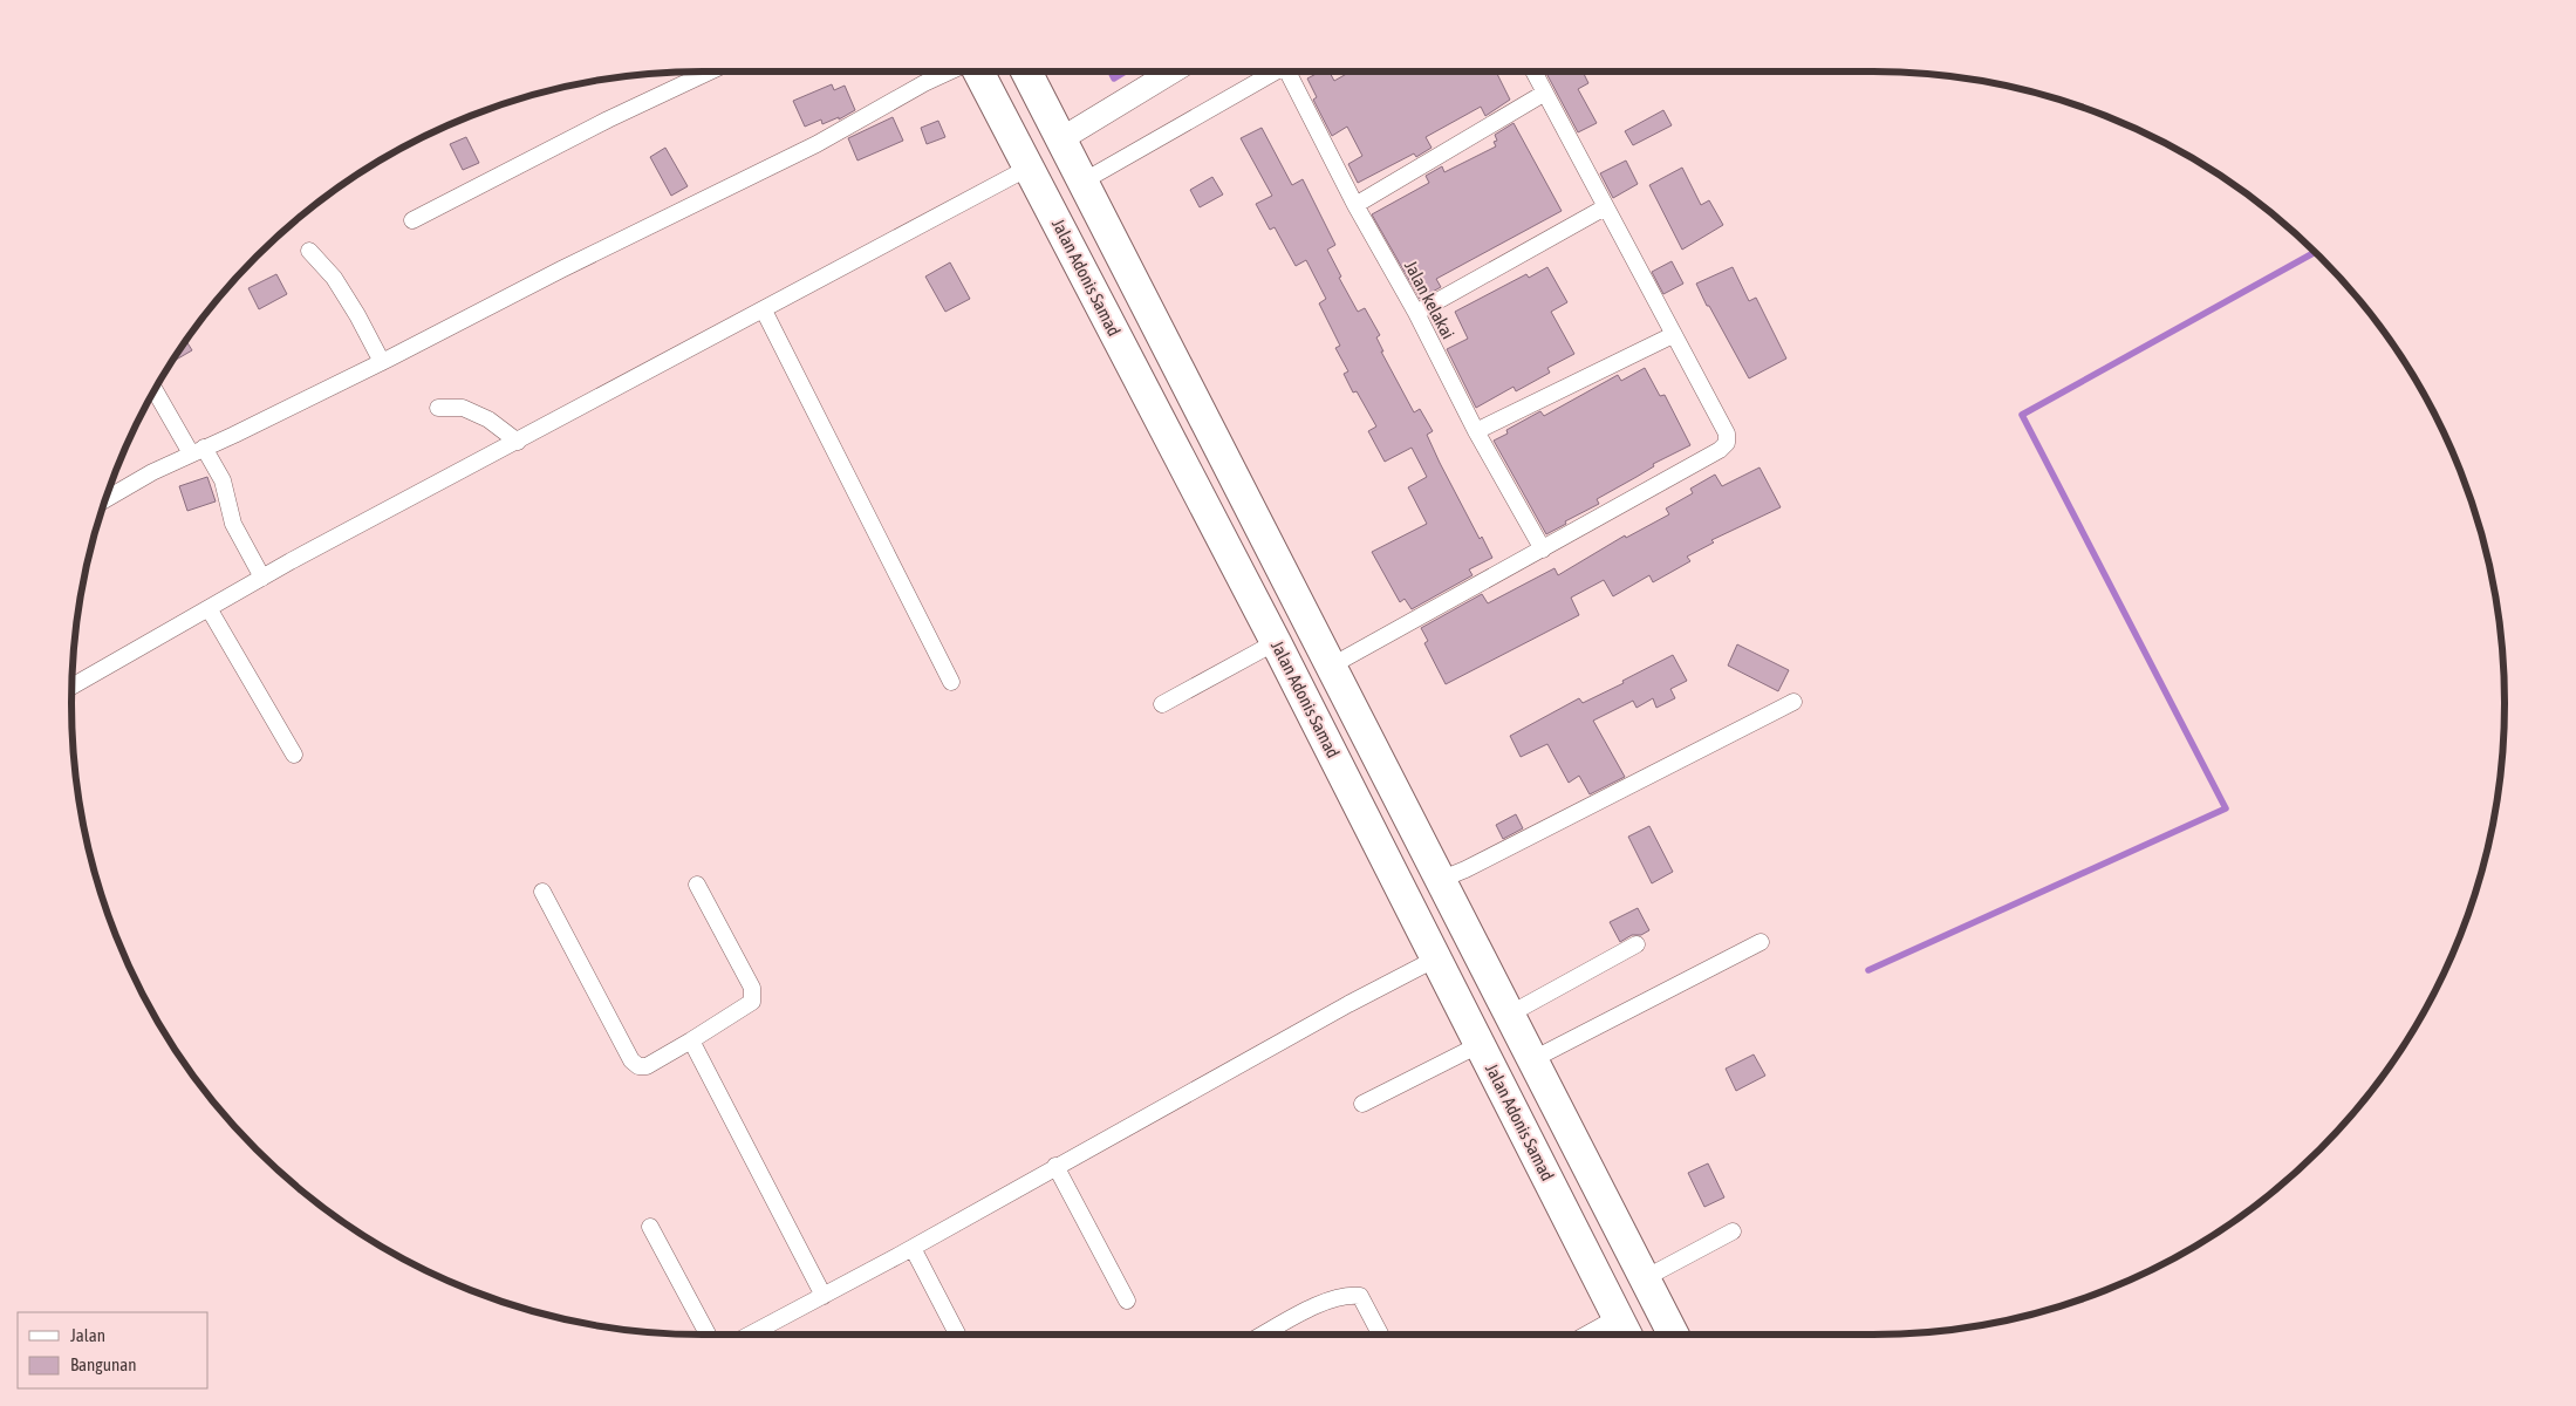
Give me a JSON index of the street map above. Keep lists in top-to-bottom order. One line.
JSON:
{"streets":{"highway":["Jalan Adonis Samad"],"street":["Jalan kelakai"]},"legend":["Jalan","Bangunan"]}
